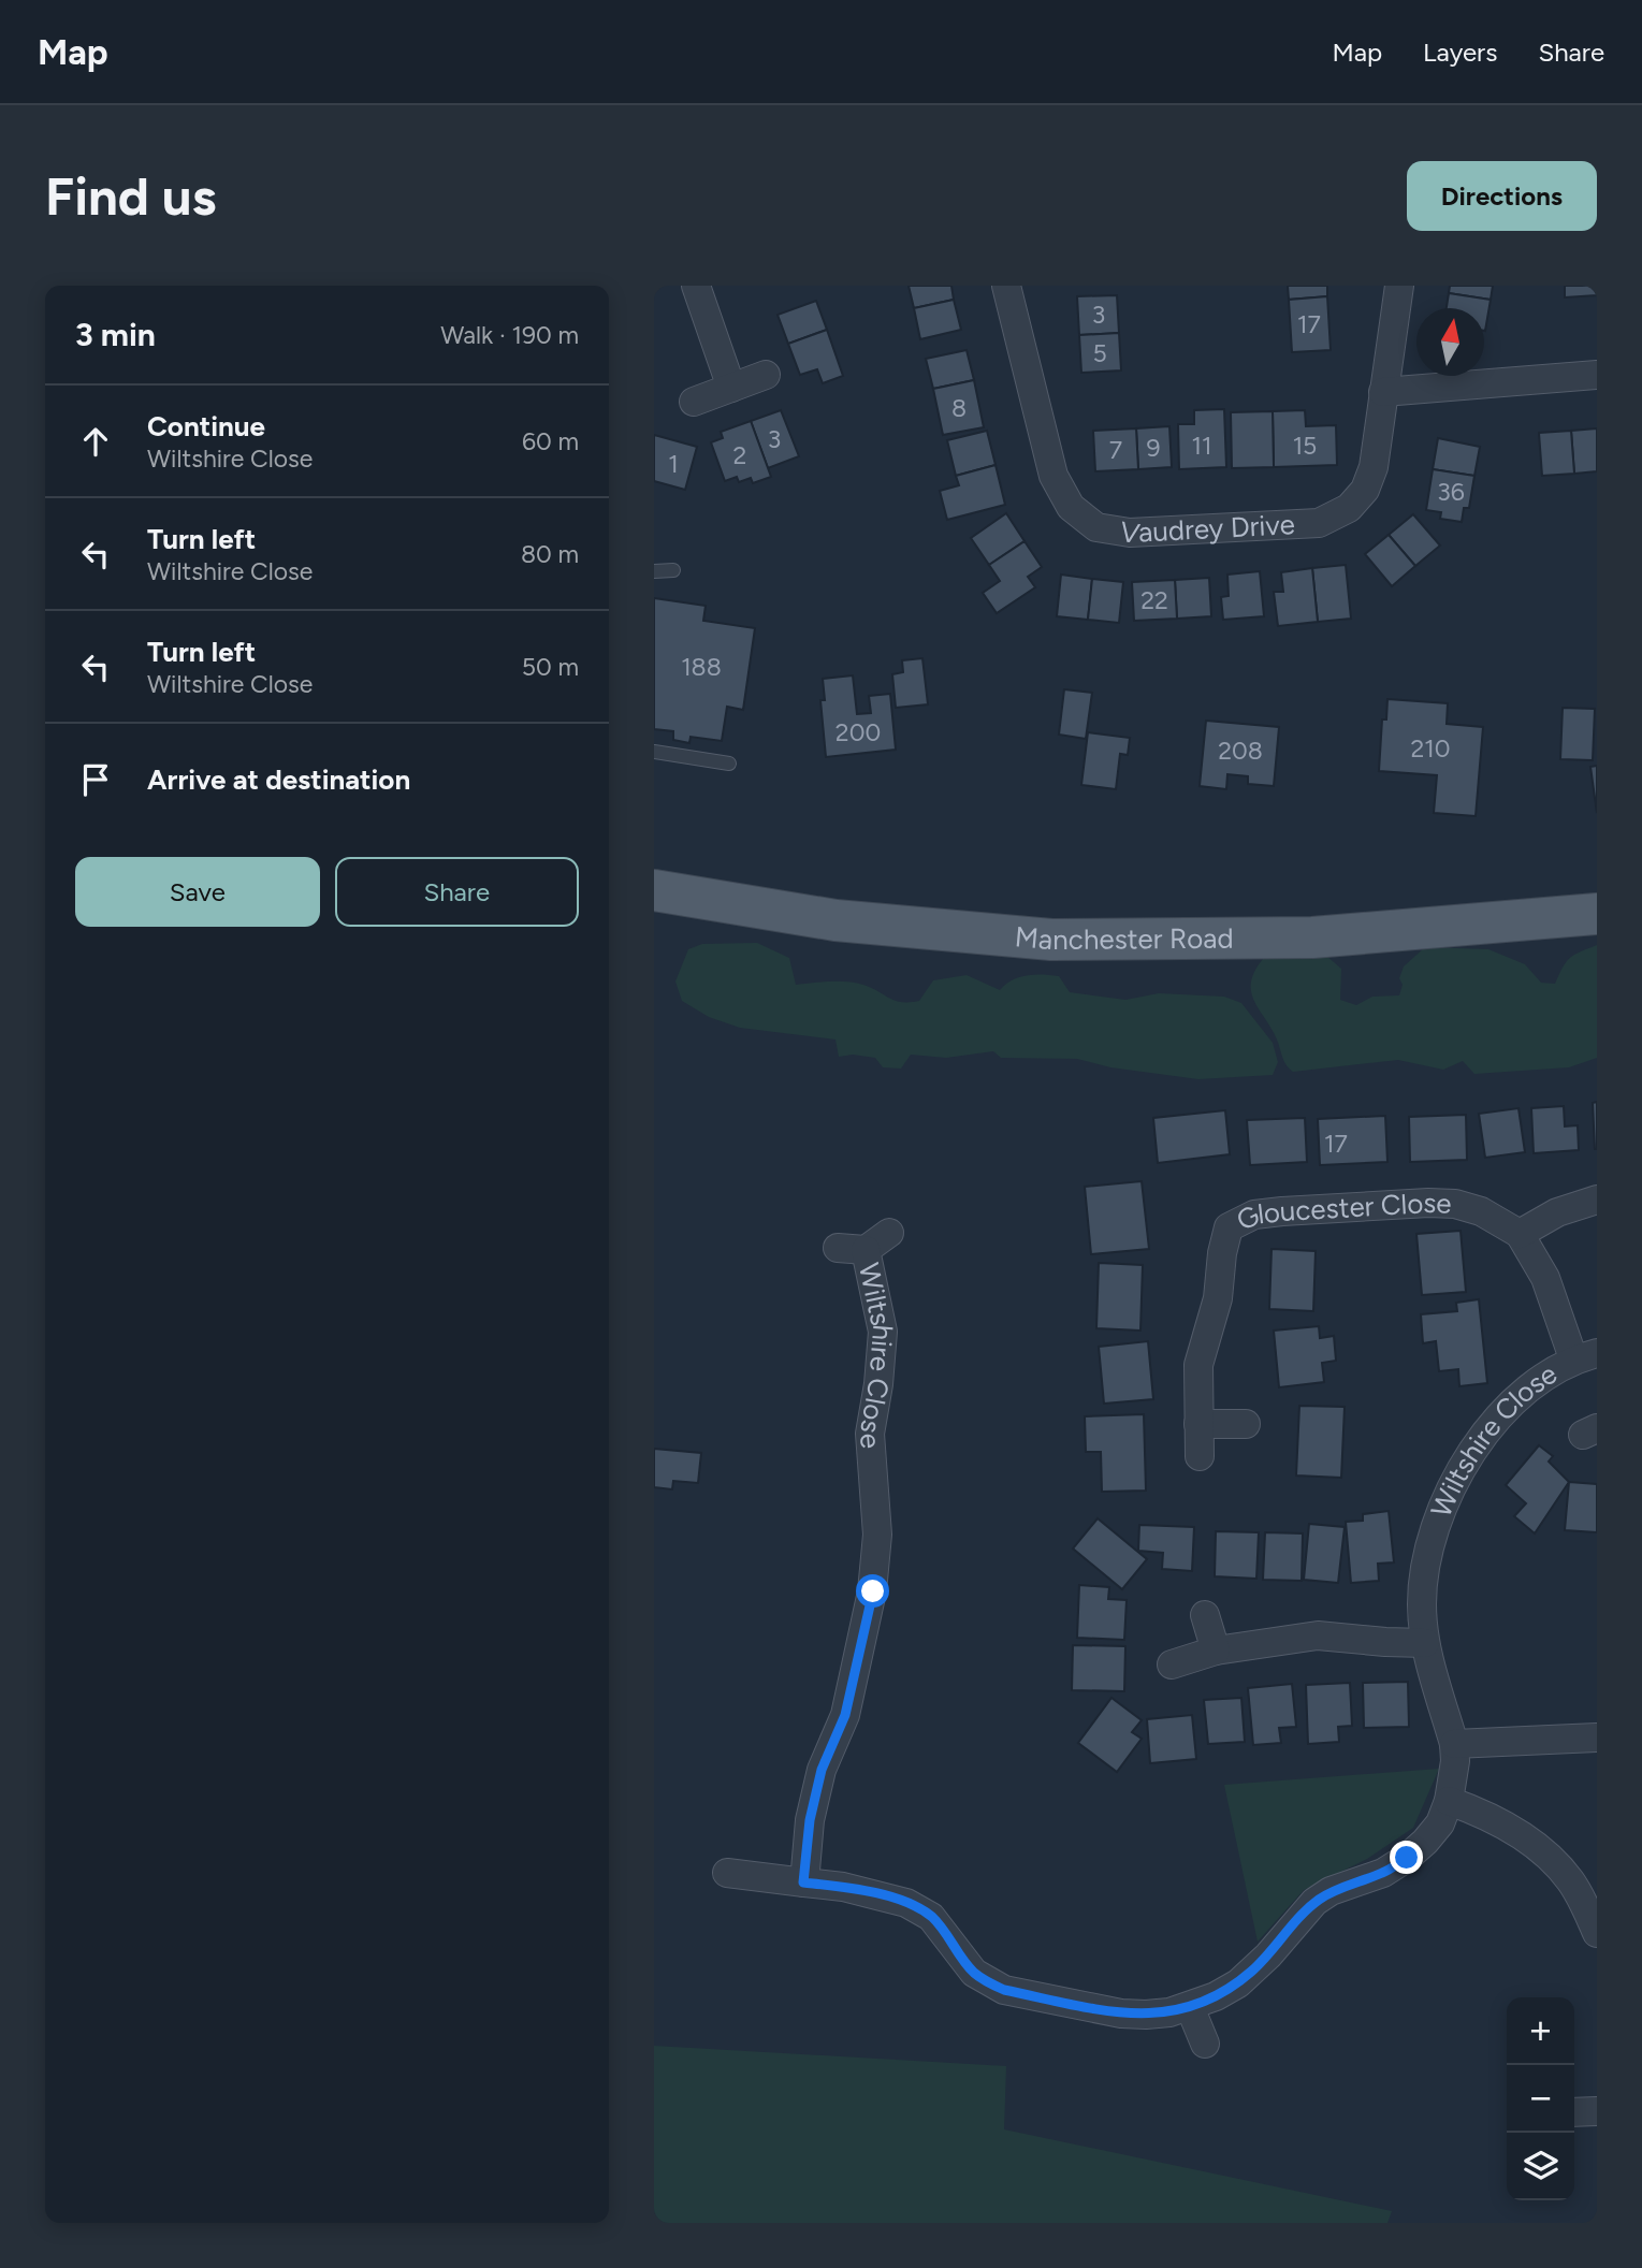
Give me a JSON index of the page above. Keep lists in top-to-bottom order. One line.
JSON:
{"streets":{"main road":["Manchester Road"],"street":["Vaudrey Drive","Gloucester Close","Wiltshire Close"]},"crossings":[["Gloucester Close","Wiltshire Close"]],"house_numbers":["3","17","5","8","3","11","15","9","7","2","1","36","22","188","200","210","208","17"],"north":"top","page":{"header":"Map","nav":["Map","Layers","Share"],"buttons":["Directions",["Save","Share"]],"title":"Find us","heading":["3 min","Walk · 190 m"],"list":[["Continue","Wiltshire Close","60 m"],["Turn left","Wiltshire Close","80 m"],["Turn left","Wiltshire Close","50 m"],"Arrive at destination"],"map_buttons":["+","−"]}}
